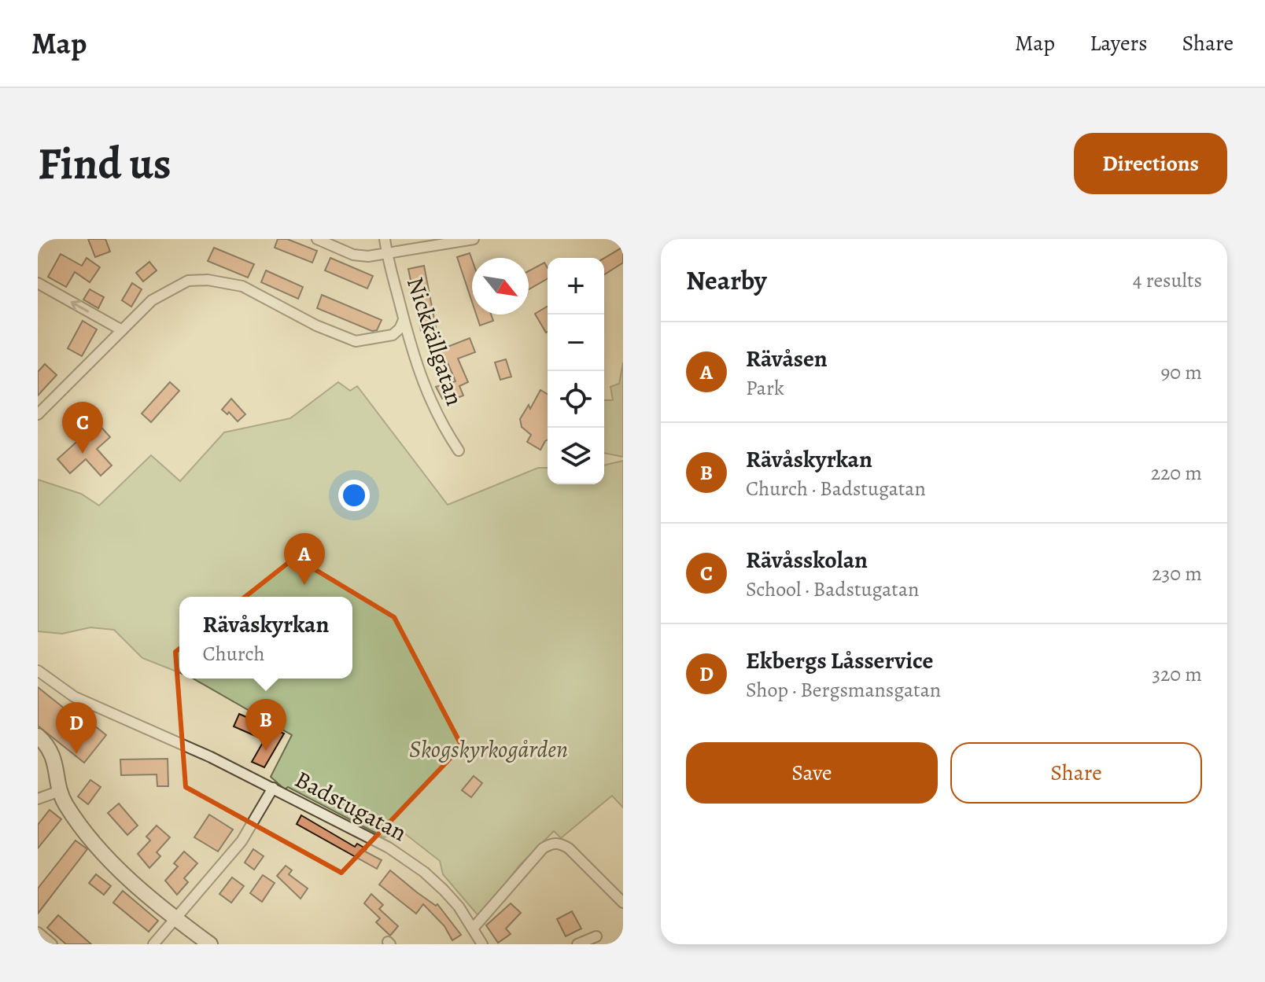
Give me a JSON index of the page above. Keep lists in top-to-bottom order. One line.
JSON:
{"streets":{"street":["Nickkällgatan","Badstugatan"]},"parks":["Skogskyrkogården"],"north":"bottom right","page":{"header":"Map","nav":["Map","Layers","Share"],"buttons":["Directions",["Save","Share"]],"title":"Find us","heading":["Nearby","4 results"],"map_buttons":["+","−"],"list":[{"mark":"A","name":"Rävåsen","note":"Park","value":"90 m"},{"mark":"B","name":"Rävåskyrkan","note":"Church · Badstugatan","value":"220 m"},{"mark":"C","name":"Rävåsskolan","note":"School · Badstugatan","value":"230 m"},{"mark":"D","name":"Ekbergs Låsservice","note":"Shop · Bergsmansgatan","value":"320 m"}],"pins":["C","A","B","D"],"popup":["Rävåskyrkan","Church"]}}
